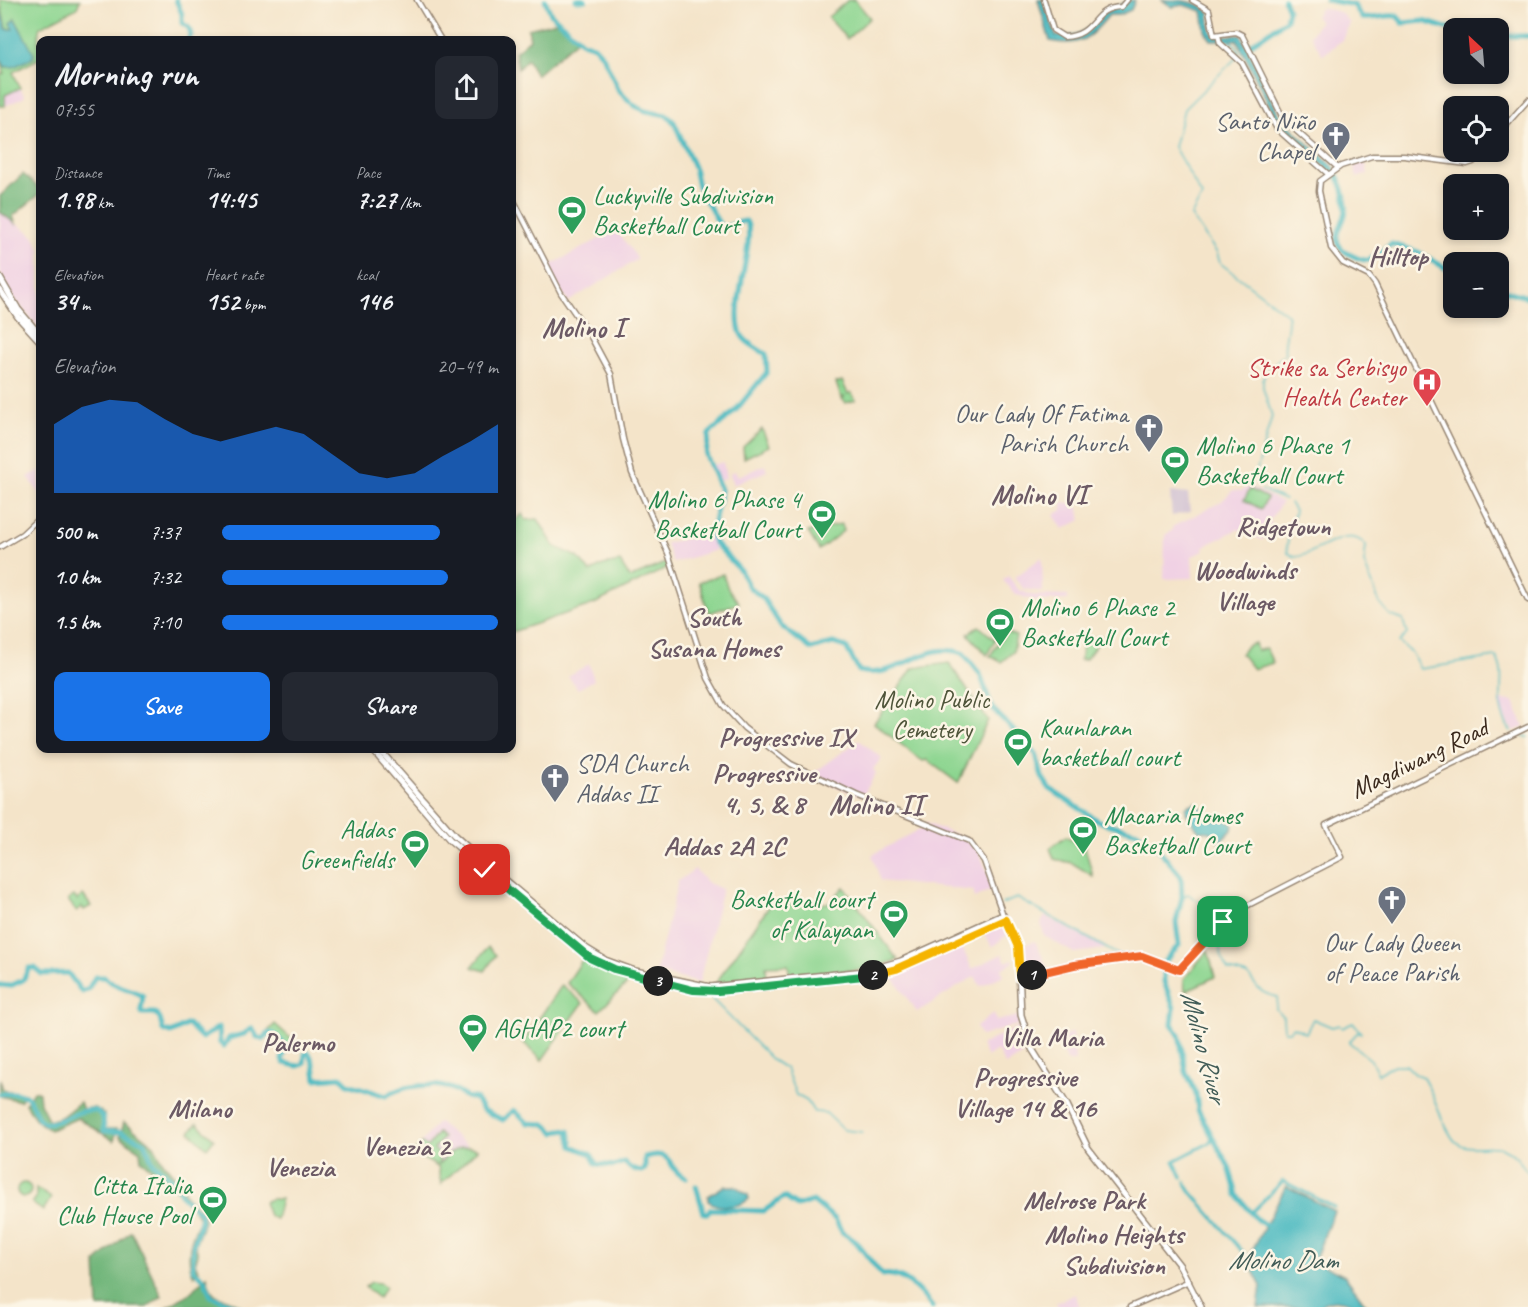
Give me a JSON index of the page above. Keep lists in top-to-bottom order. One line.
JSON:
{"streets":{"main road":["Magdiwang Road"]},"districts":["Hilltop","Molino I","Molino VI","Ridgetown","Woodwinds Village","South Susana Homes","Progressive IX","Progressive 4, 5, & 8","Molino II","Addas 2A 2C","Villa Maria","Palermo","Progressive Village 14 & 16","Milano","Venezia 2","Venezia","Melrose Park","Molino Heights Subdivision"],"water":["Molino River","Molino Dam"],"parks":["Molino Public Cemetery"],"places":{"church":["Santo Niño Chapel","Our Lady Of Fatima Parish Church","SDA Church Addas II","Our Lady Queen of Peace Parish"],"sports":["Luckyville Subdivision Basketball Court","Molino 6 Phase 1 Basketball Court","Molino 6 Phase 4 Basketball Court","Molino 6 Phase 2 Basketball Court","Kaunlaran basketball court","Macaria Homes Basketball Court","Addas Greenfields","Basketball court of Kalayaan","AGHAP2 court","Citta Italia Club House Pool"],"hospital":["Strike sa Serbisyo Health Center"]},"north":"top left","page":{"map_buttons":["+","−"],"heading":["Morning run","07:55"],"stats":[["Distance","1.98 km"],["Time","14:45"],["Pace","7:27 /km"],["Elevation","34 m"],["Heart rate","152 bpm"],["kcal","146"]],"chart":["Elevation","20–49 m"],"list":[{"name":"500 m","note":"7:37"},{"name":"1.0 km","note":"7:32"},{"name":"1.5 km","note":"7:10"}],"buttons":["Save","Share"],"pins":["1","2","3"]}}
